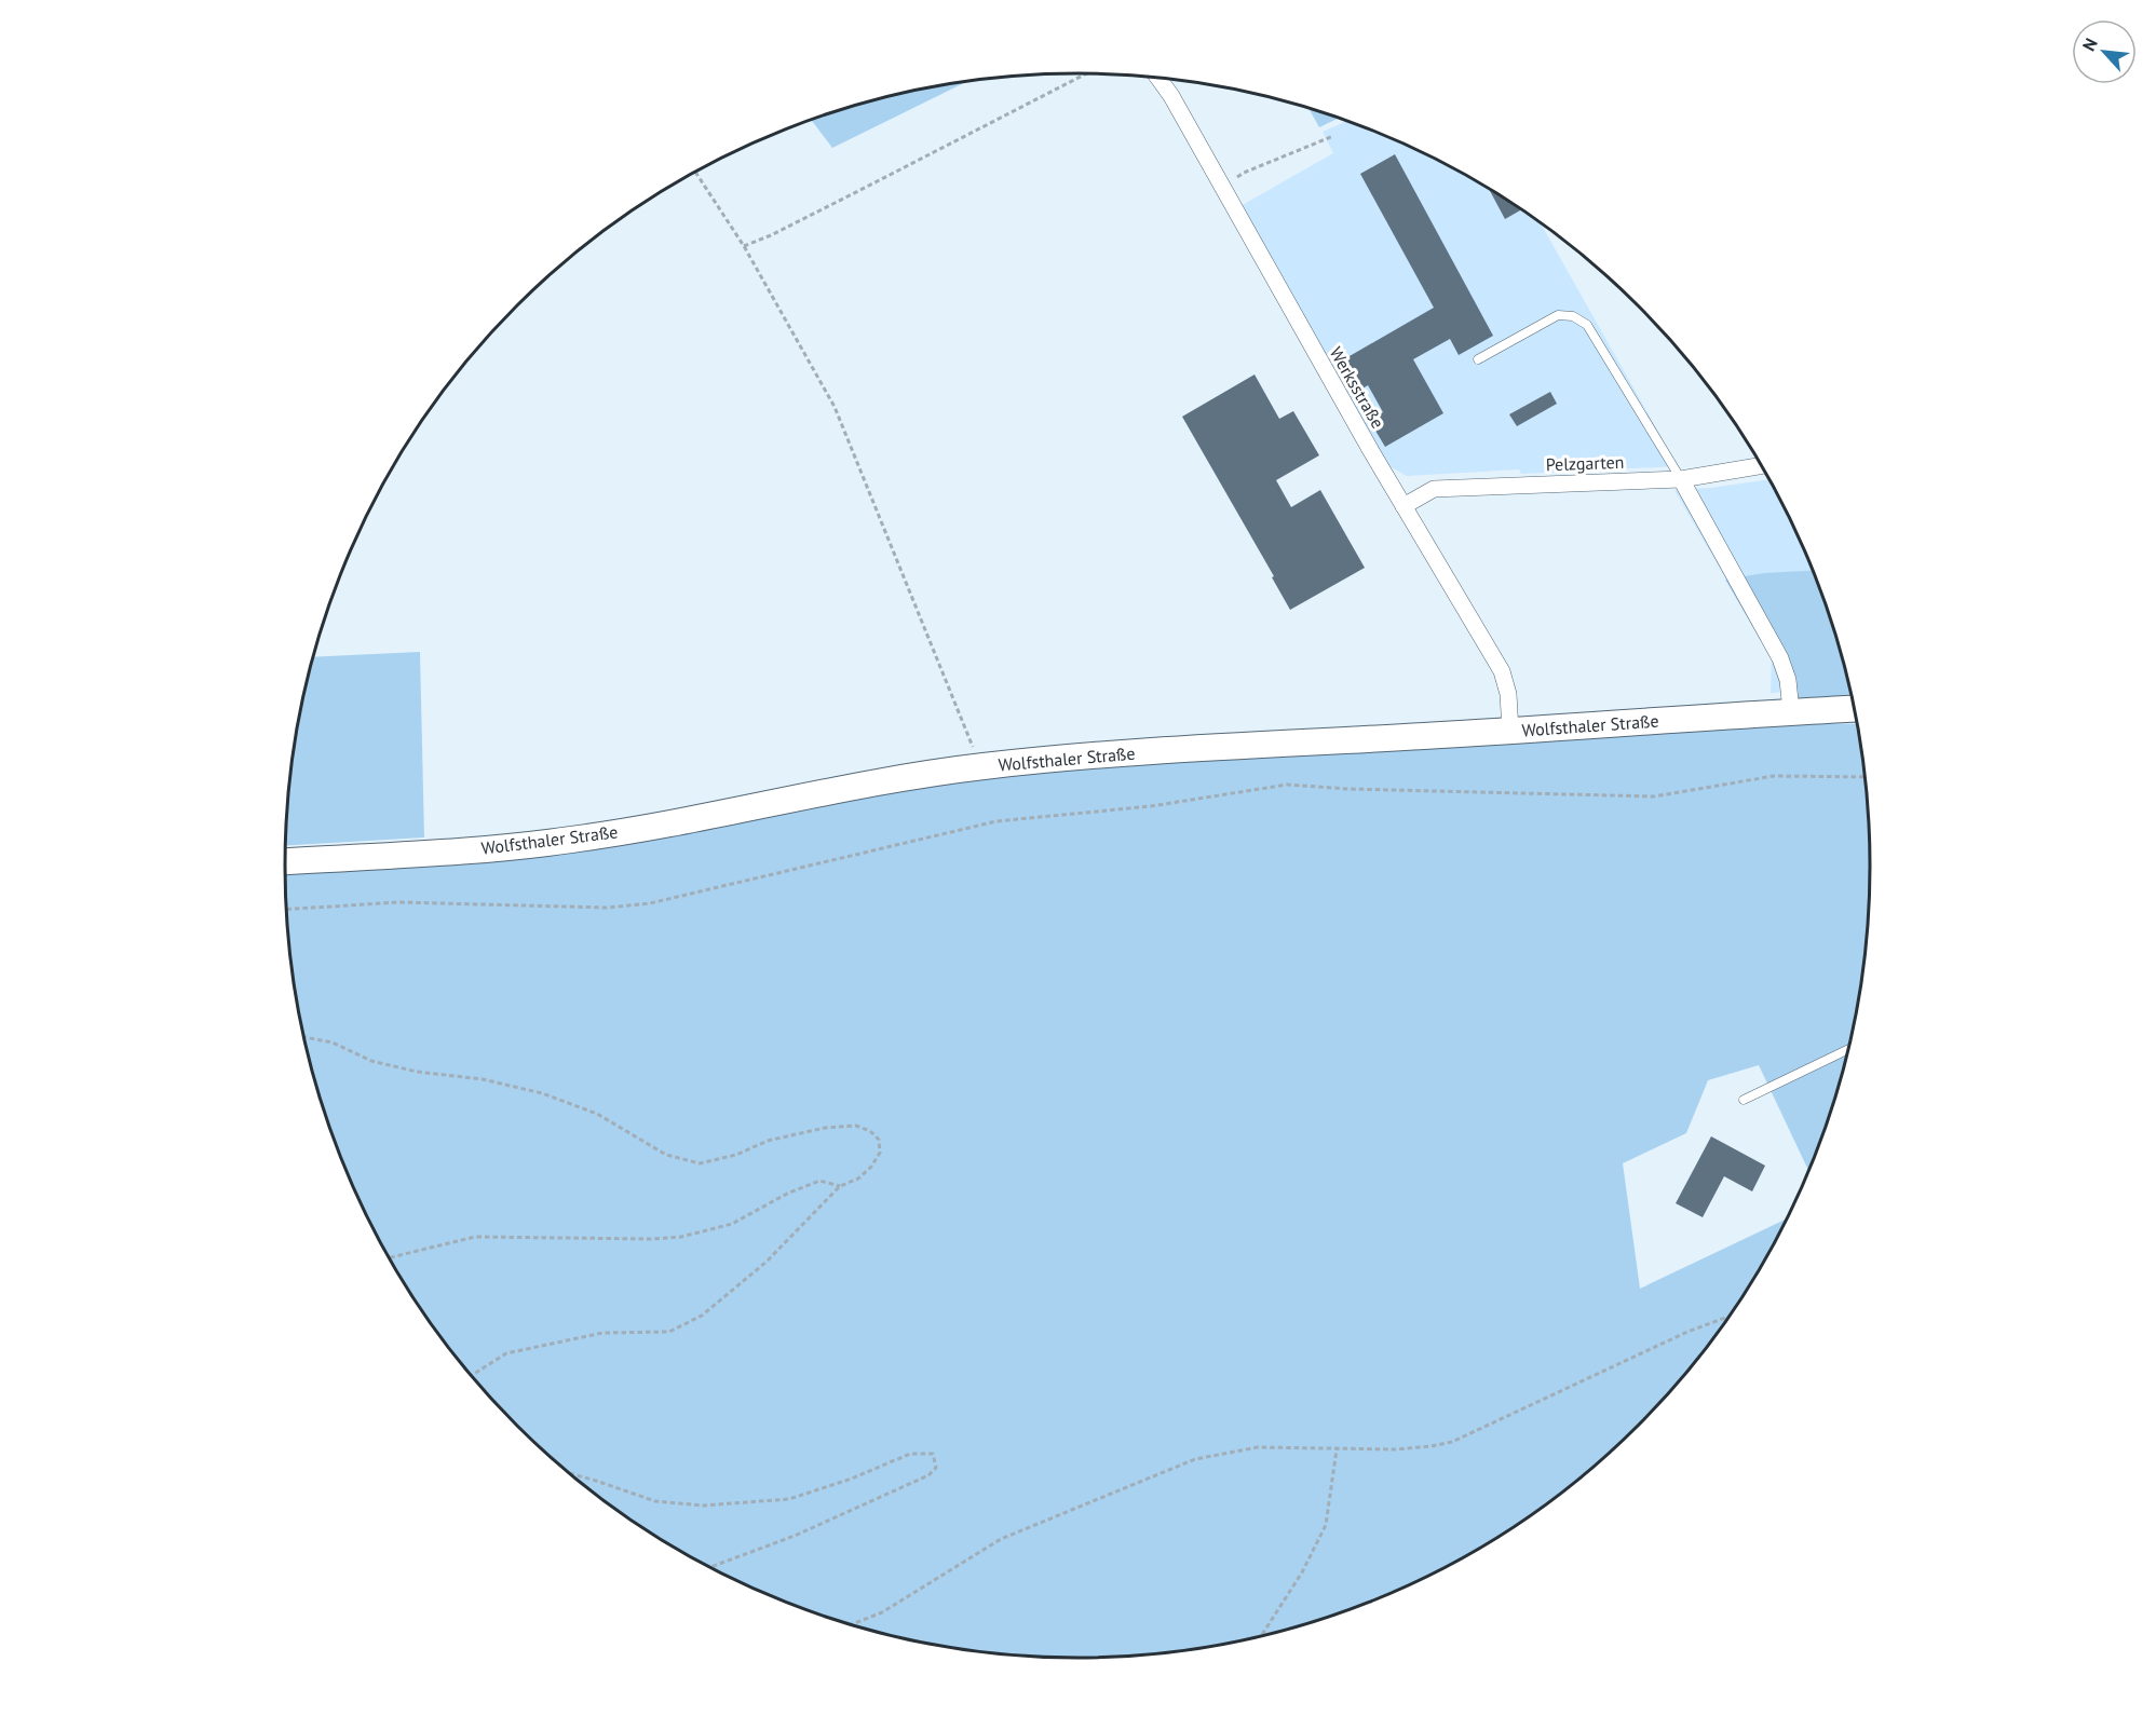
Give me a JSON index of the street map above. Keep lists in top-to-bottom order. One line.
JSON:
{"streets":{"main road":["Wolfsthaler Straße"],"street":["Werksstraße","Pelzgarten"]},"crossings":[["Werksstraße","Pelzgarten"],["Werksstraße","Wolfsthaler Straße"]],"north":"top left"}
